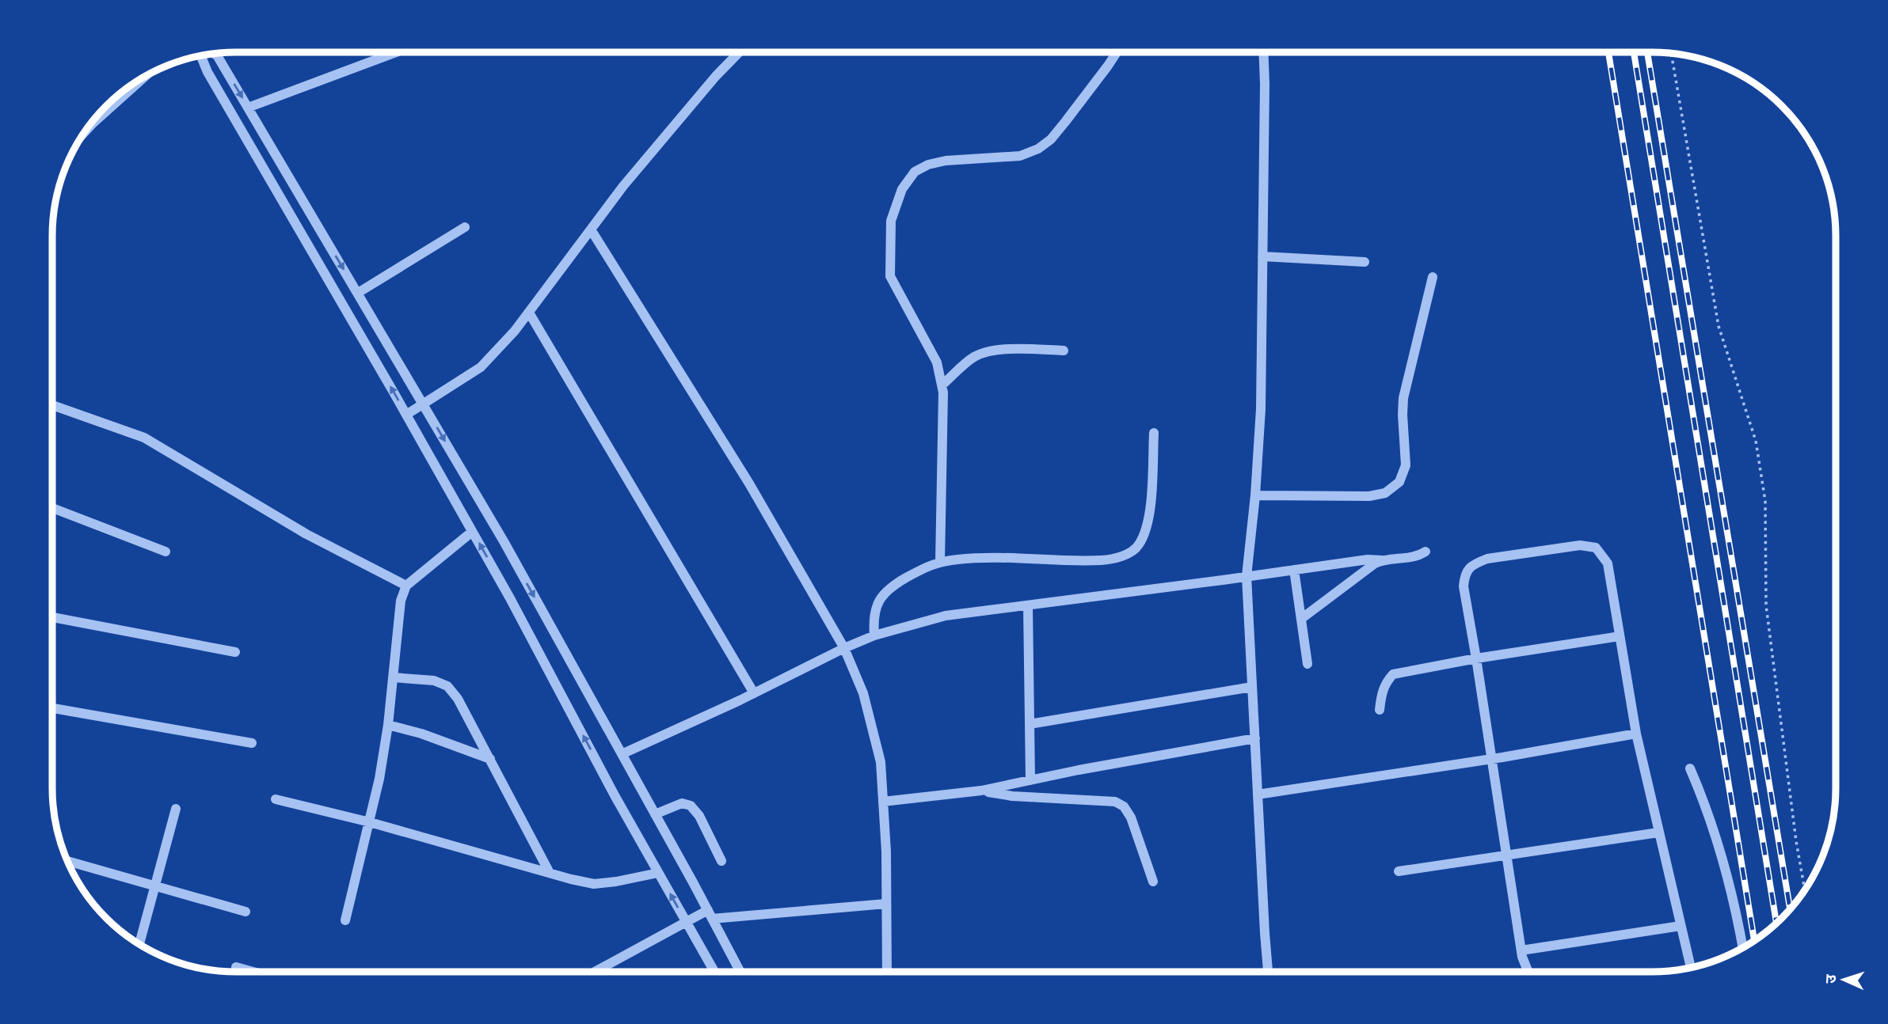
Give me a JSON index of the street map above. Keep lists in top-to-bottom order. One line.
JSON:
{"north":"left"}
